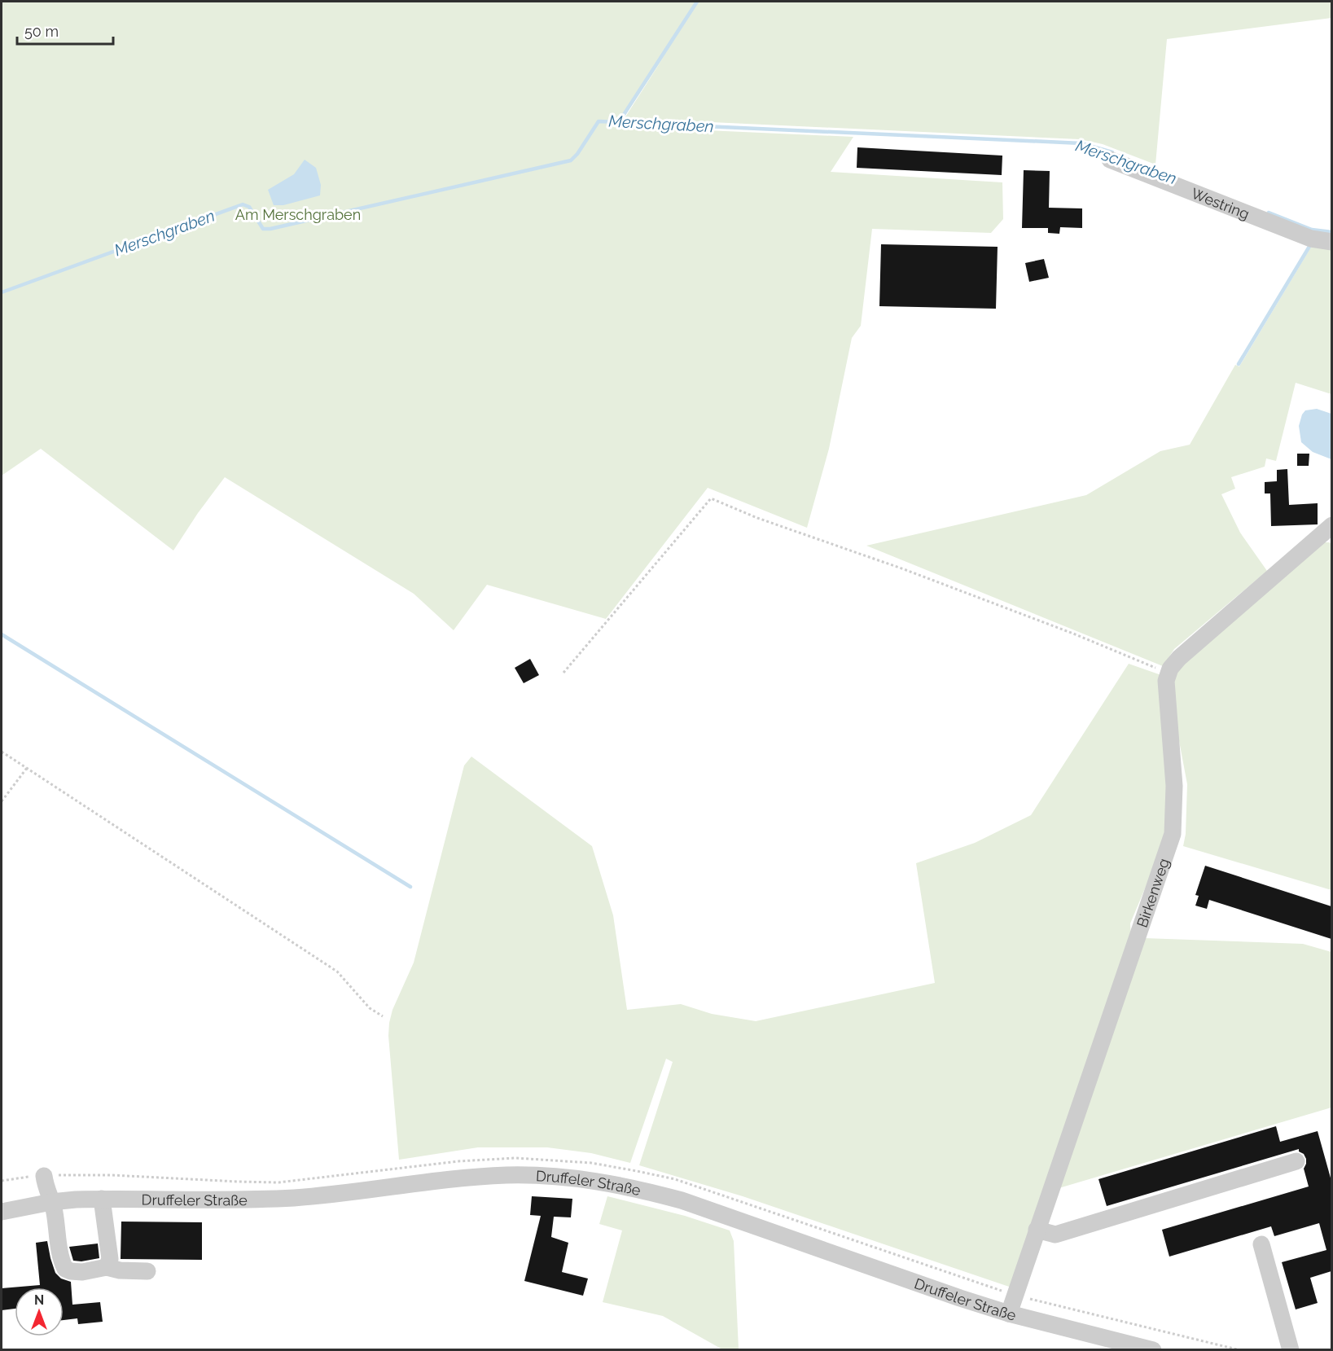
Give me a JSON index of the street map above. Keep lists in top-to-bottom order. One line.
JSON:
{"streets":{"street":["Westring","Birkenweg","Druffeler Straße"]},"crossings":[["Birkenweg","Druffeler Straße"]],"water":["Merschgraben"],"parks":["Am Merschgraben"],"scale_bar":"50 m","north":"top"}
